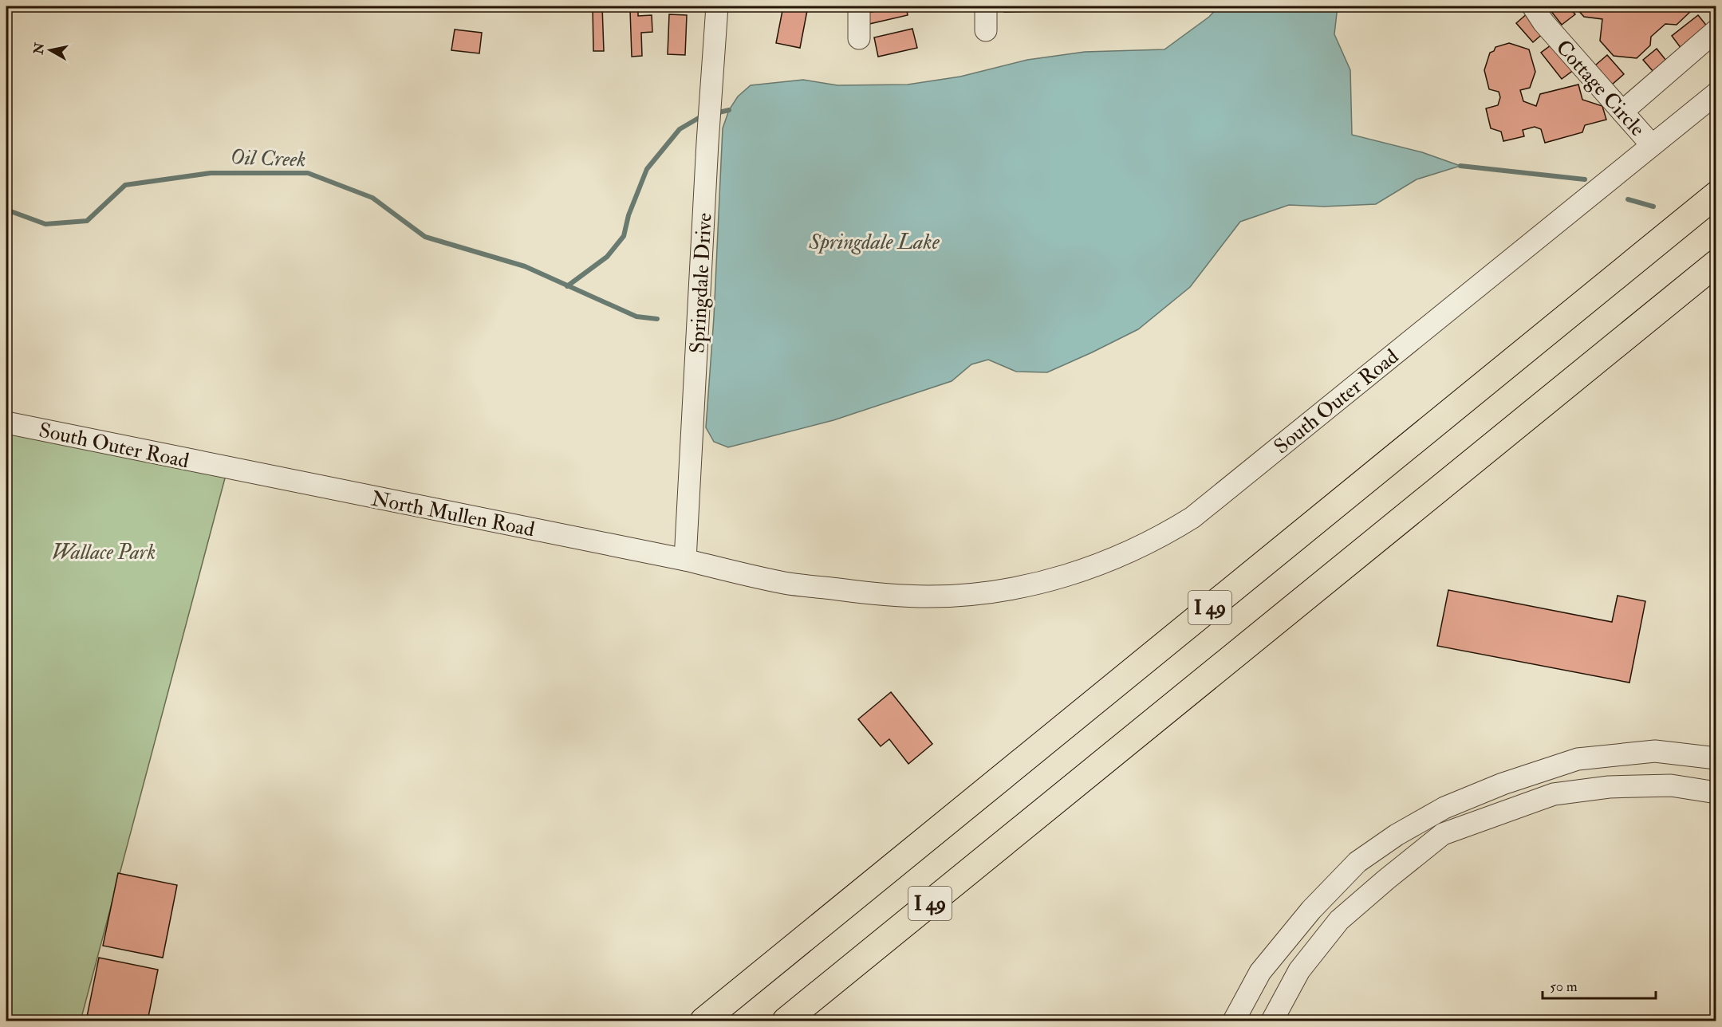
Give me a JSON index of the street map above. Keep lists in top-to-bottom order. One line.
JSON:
{"streets":{"highway":["I 49"],"street":["Cottage Circle","Springdale Drive","South Outer Road","North Mullen Road"]},"crossings":[["Cottage Circle","South Outer Road"],["Springdale Drive","South Outer Road"],["Springdale Drive","North Mullen Road"],["South Outer Road","North Mullen Road"]],"water":["Oil Creek","Springdale Lake"],"parks":["Wallace Park"],"scale_bar":"50 m","north":"left"}
